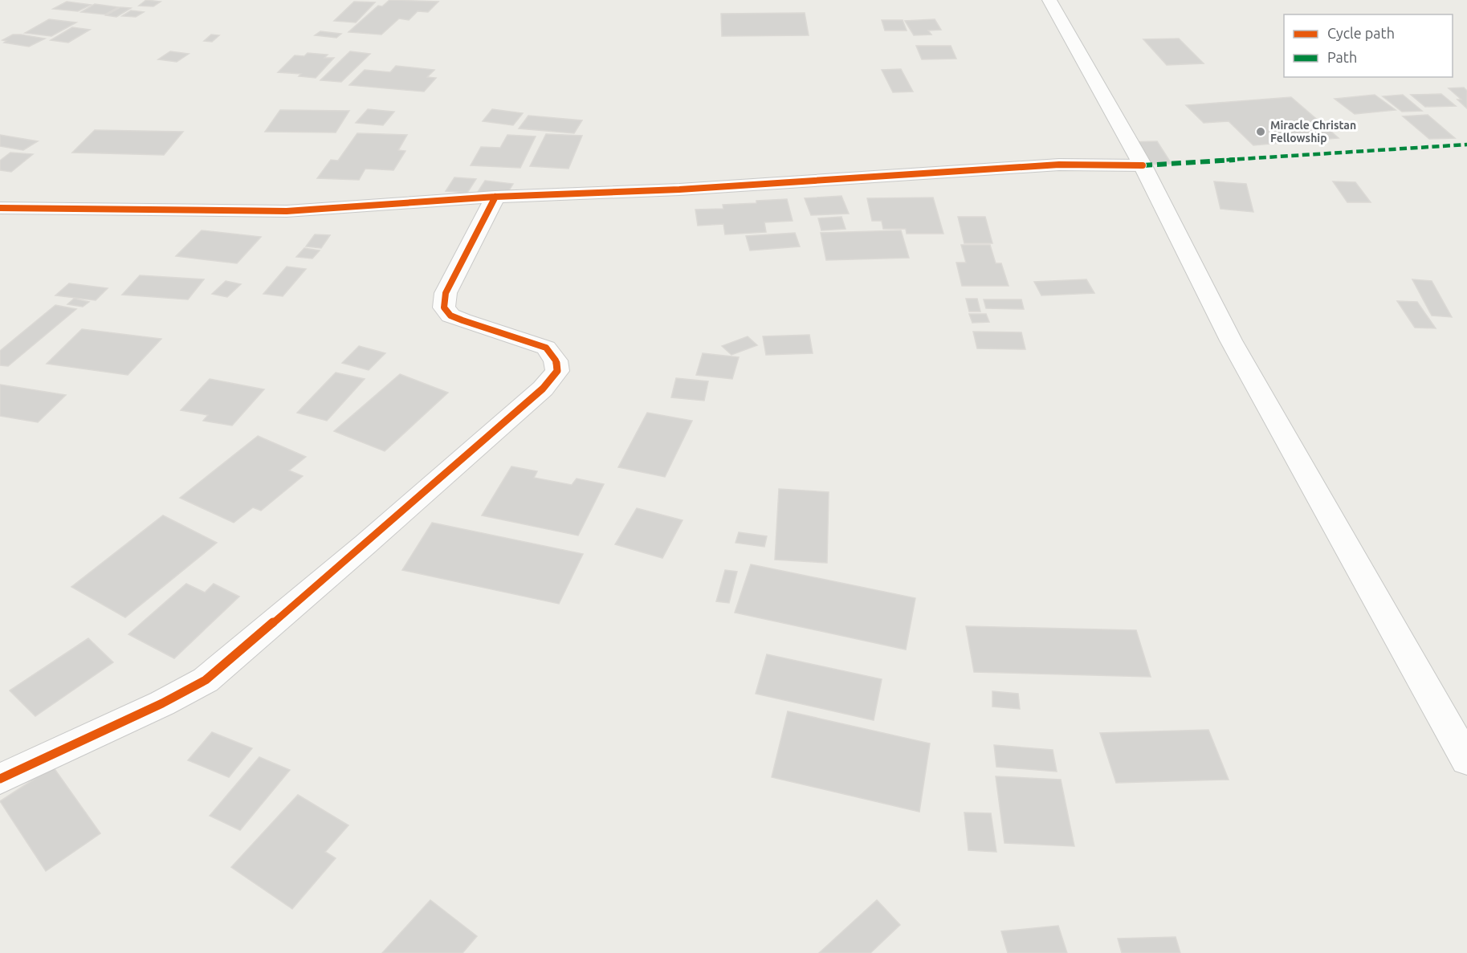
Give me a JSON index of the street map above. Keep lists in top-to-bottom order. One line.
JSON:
{"places":["Miracle Christan Fellowship"],"legend":["Cycle path","Path"]}
